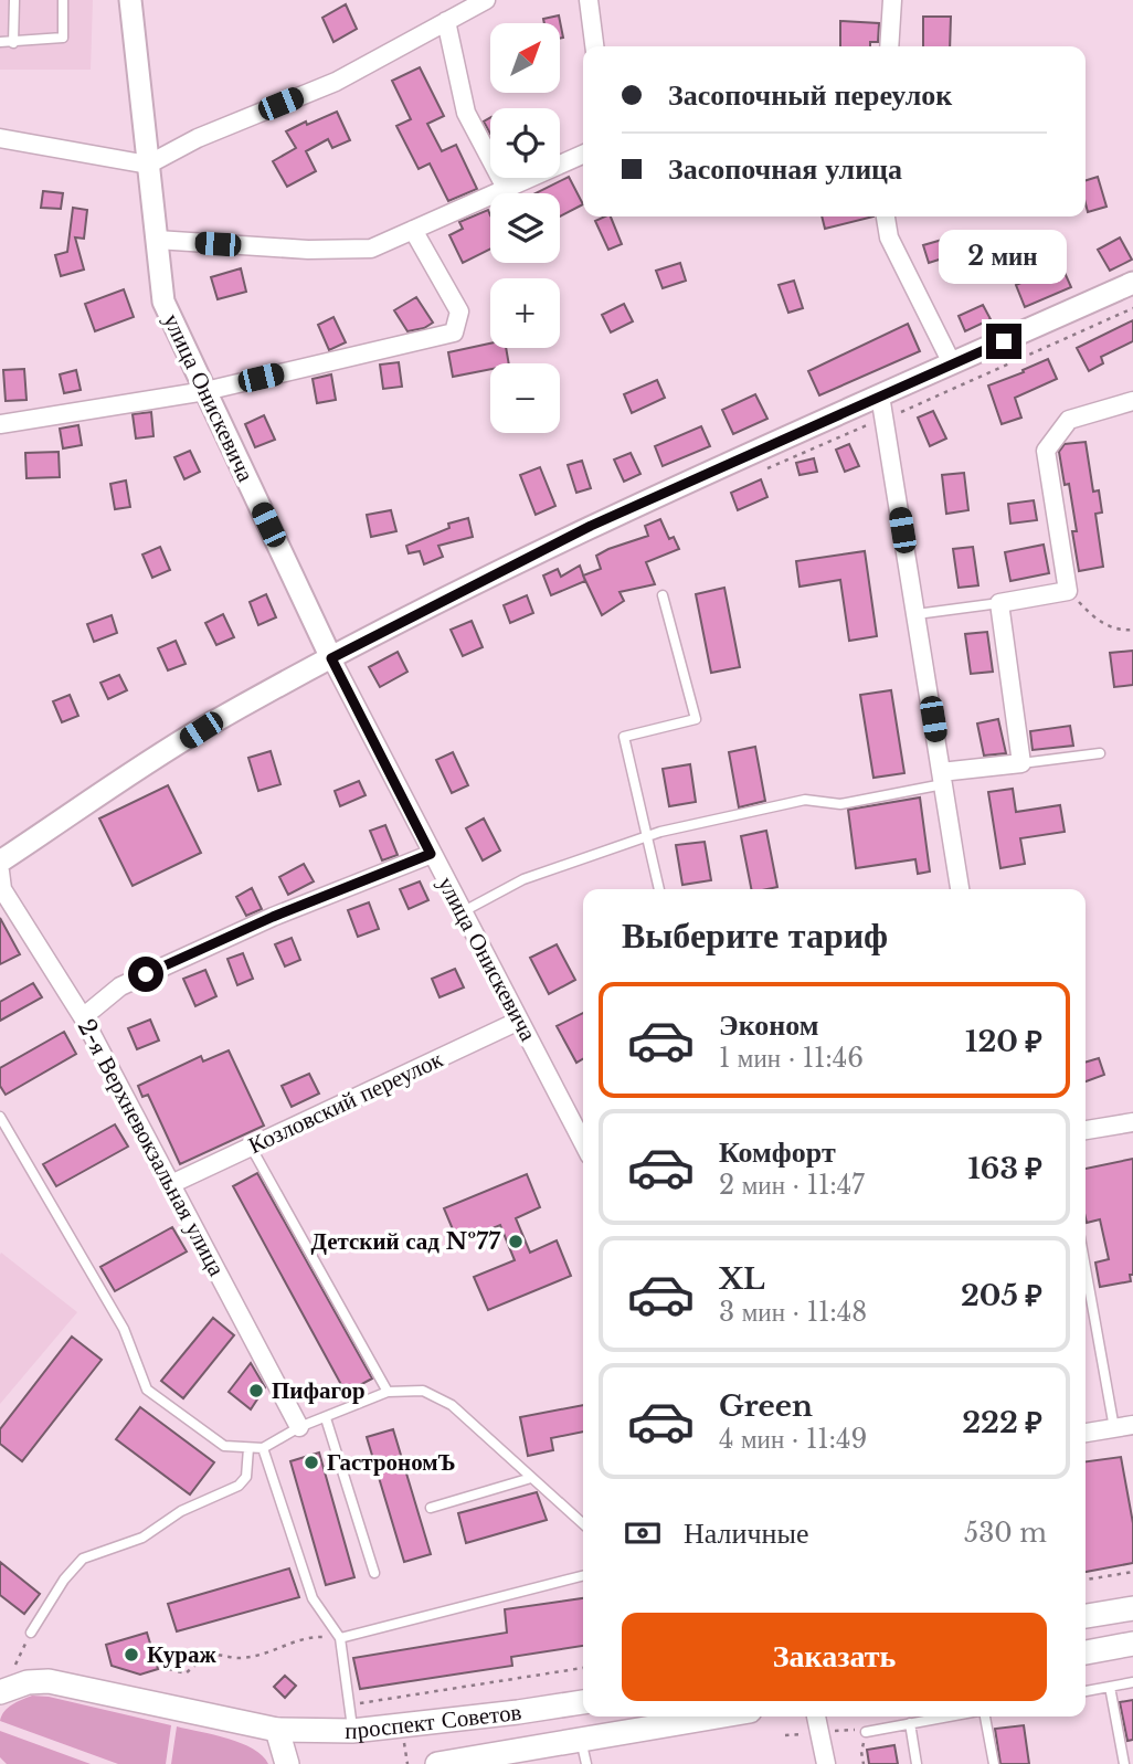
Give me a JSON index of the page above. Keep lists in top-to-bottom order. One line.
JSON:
{"streets":{"main road":["проспект Советов"],"street":["улица Онискевича","Козловский переулок","2-я Верхневокзальная улица"]},"crossings":[["улица Онискевича","Козловский переулок"],["Козловский переулок","2-я Верхневокзальная улица"]],"places":["Детский сад №77","Пифагор","ГастрономЪ","Кураж"],"north":"top right","page":{"map_buttons":["+","−"],"banner":["Засопочный переулок","Засопочная улица"],"bubble":"2 мин","heading":"Выберите тариф","list":[{"name":"Эконом","note":"1 мин · 11:46","value":"120 ₽"},{"name":"Комфорт","note":"2 мин · 11:47","value":"163 ₽"},{"name":"XL","note":"3 мин · 11:48","value":"205 ₽"},{"name":"Green","note":"4 мин · 11:49","value":"222 ₽"}],"pay":["Наличные","530 m"],"buttons":"Заказать"}}
